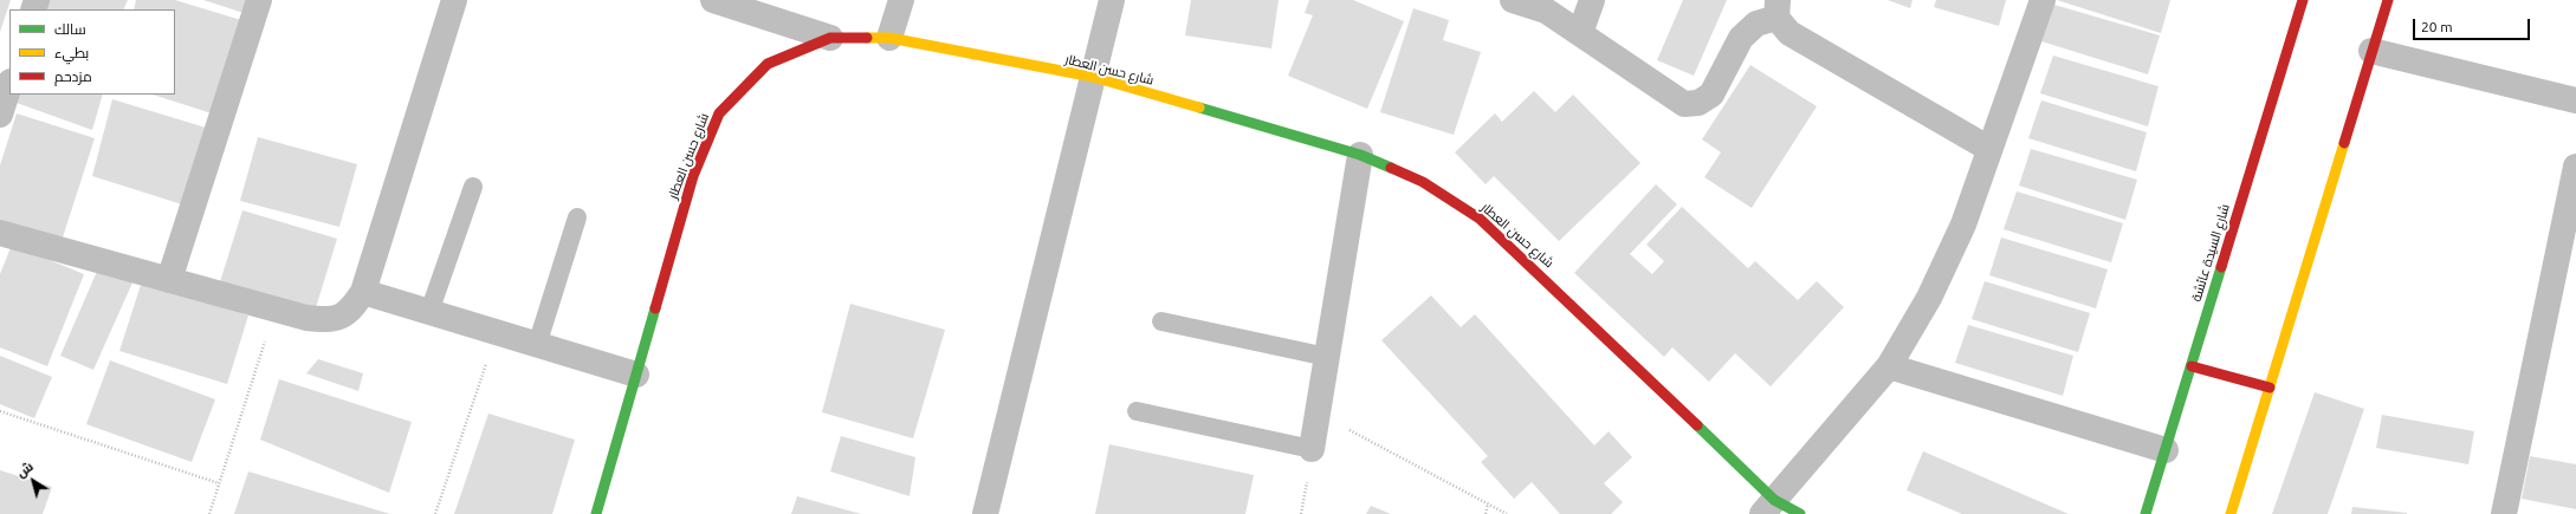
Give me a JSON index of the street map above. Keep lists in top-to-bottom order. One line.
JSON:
{"streets":{"street":["شارع حسن العطار","شارع السيدة عائشة"]},"legend":["سالك","بطيء","مزدحم"],"scale_bar":"20 m","north":"top left"}
